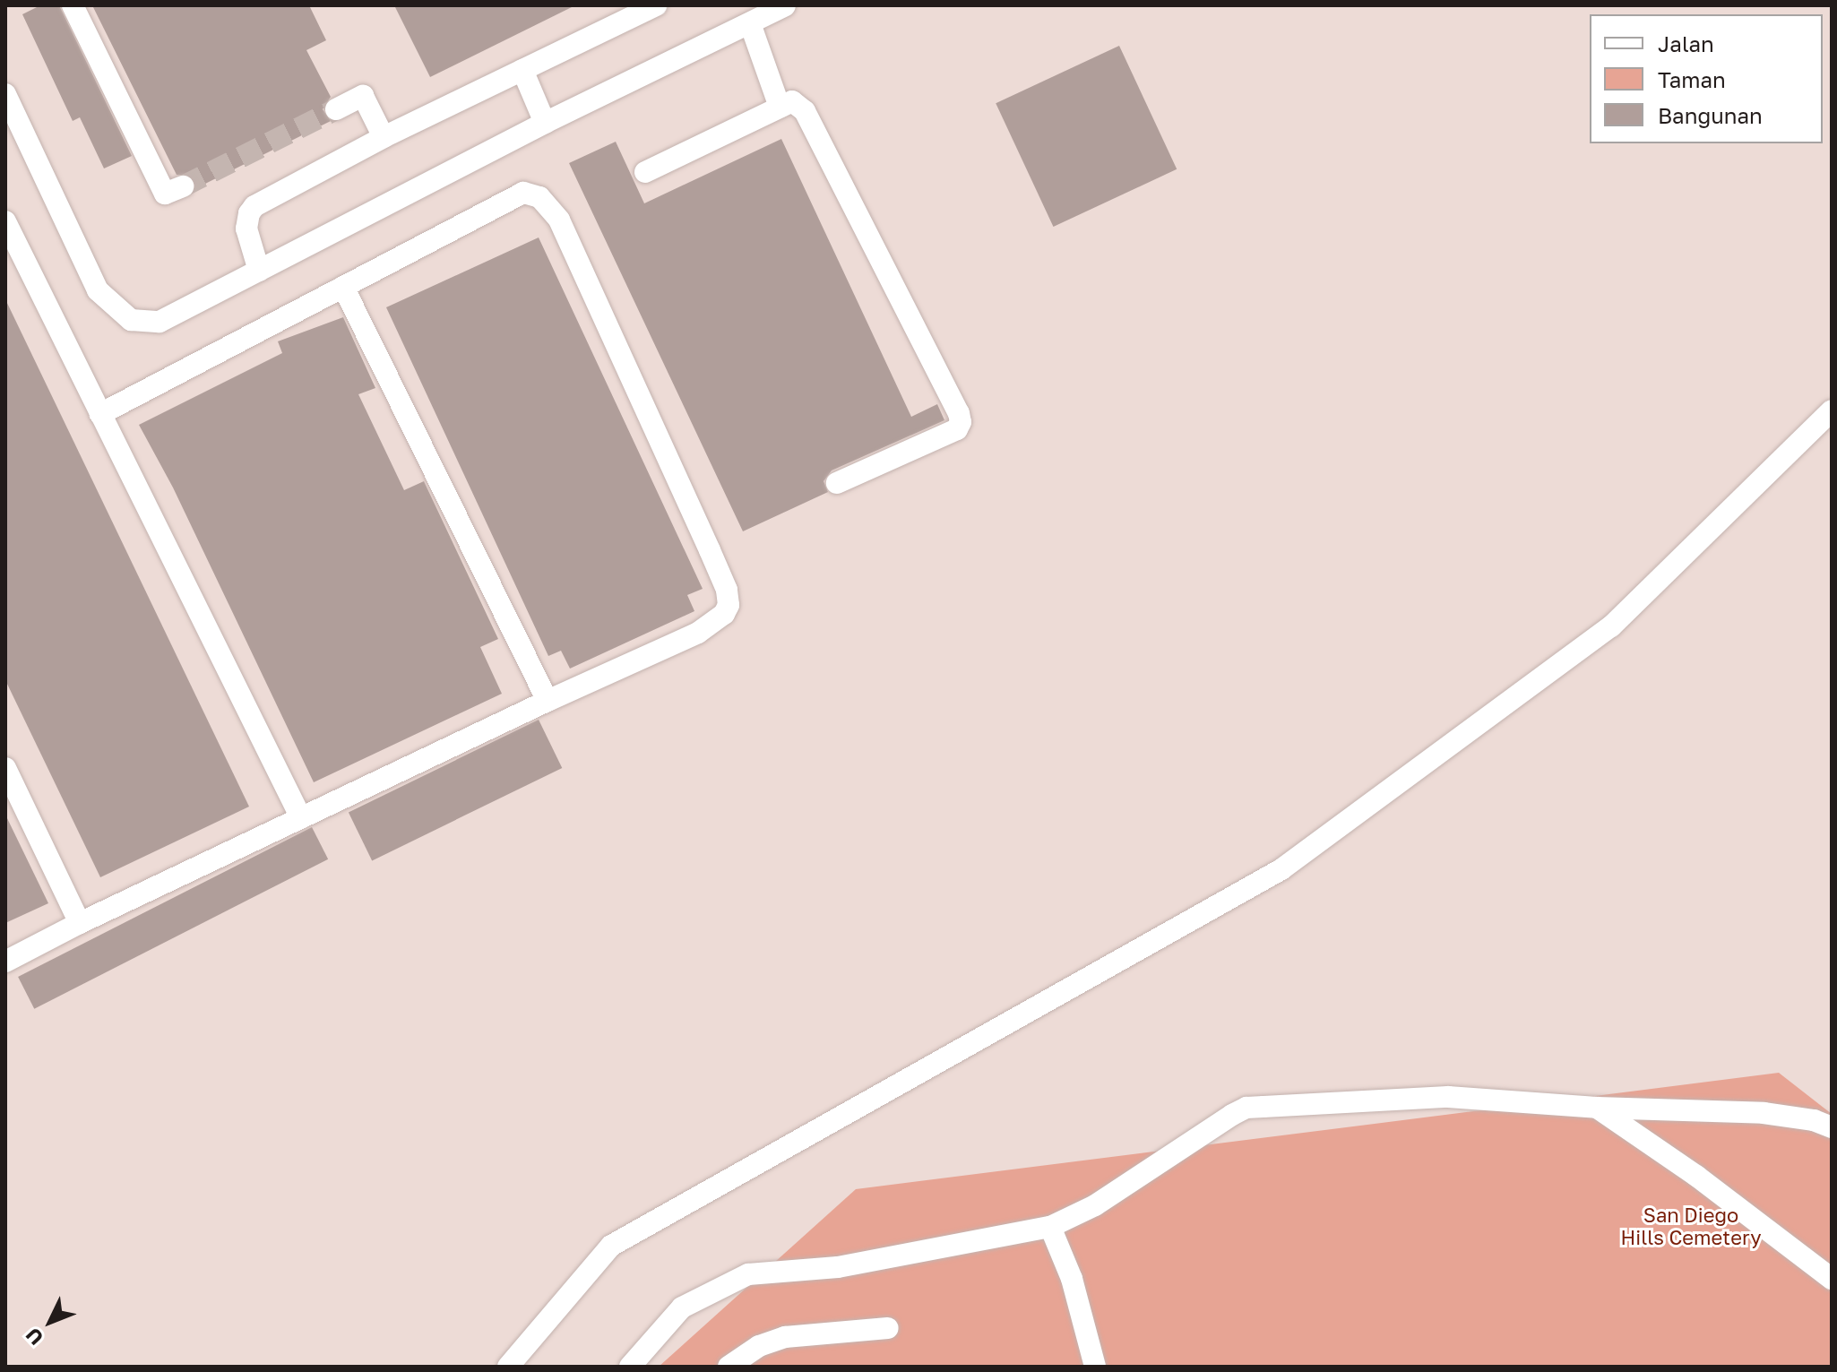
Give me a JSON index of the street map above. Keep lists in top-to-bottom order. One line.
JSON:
{"parks":["San Diego Hills Cemetery"],"legend":["Jalan","Taman","Bangunan"],"north":"bottom left"}
